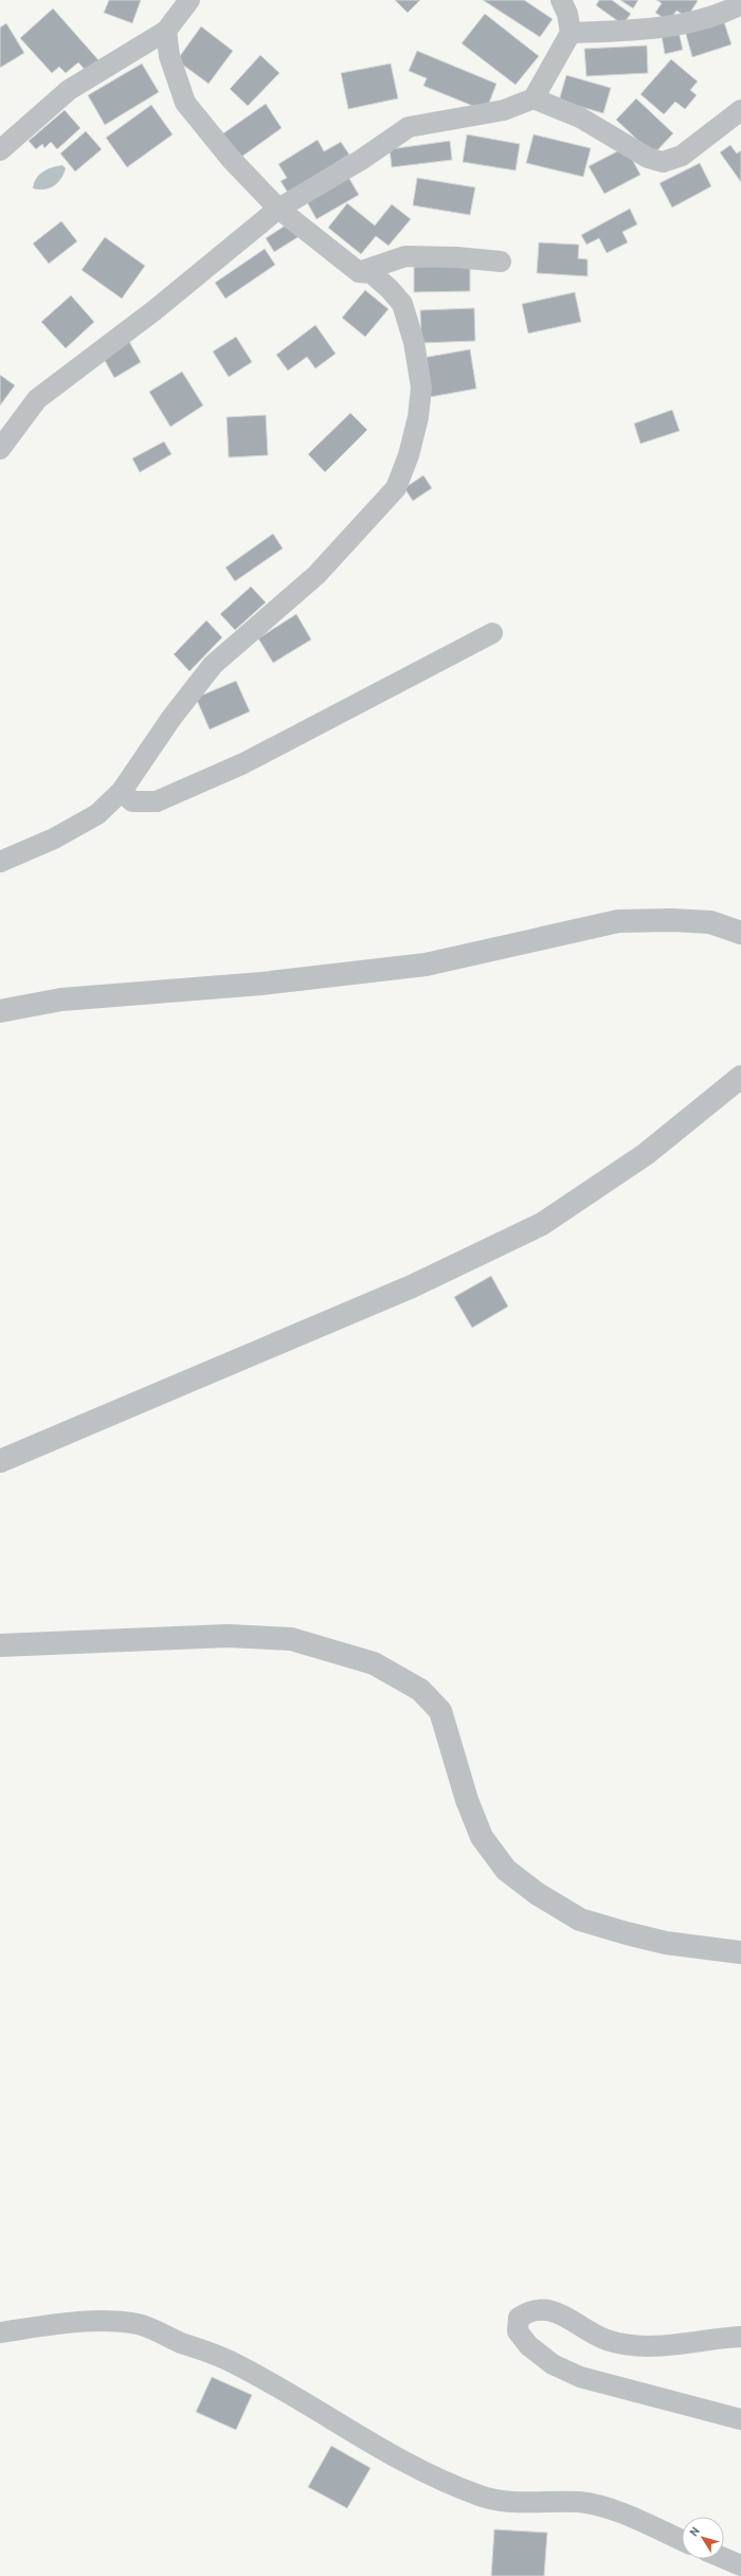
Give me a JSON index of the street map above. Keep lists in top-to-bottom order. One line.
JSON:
{"north":"top left"}
